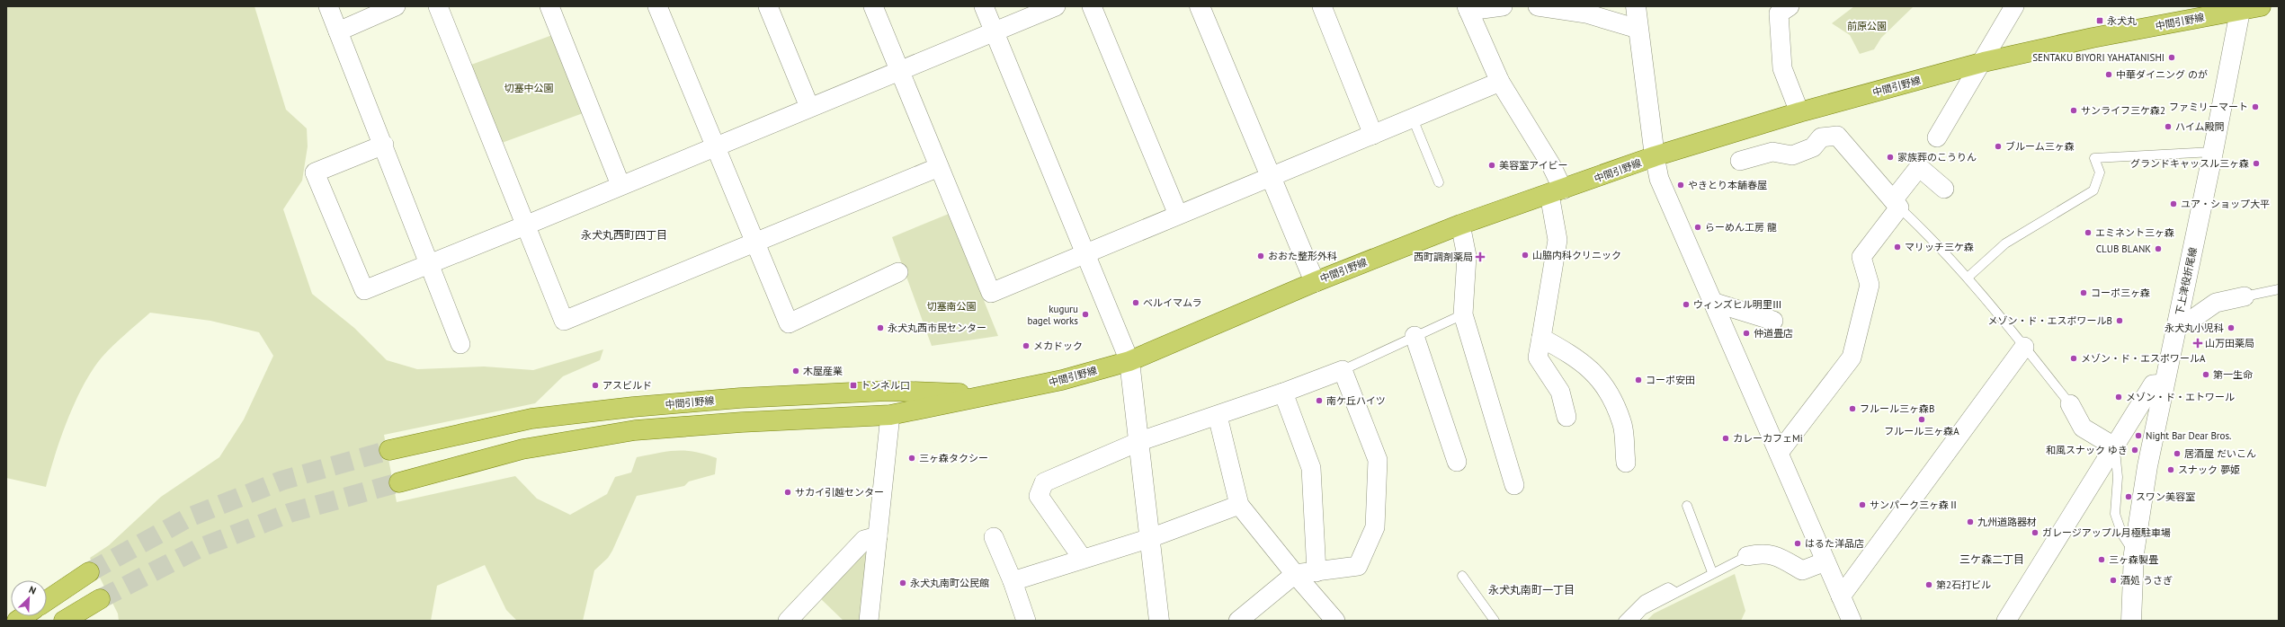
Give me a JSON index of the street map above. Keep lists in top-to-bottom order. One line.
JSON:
{"streets":{"main road":["中間引野線"],"street":["下上津役折尾線"]},"crossings":[["中間引野線","下上津役折尾線"]],"districts":["永犬丸西町四丁目","三ケ森二丁目","永犬丸南町一丁目"],"parks":["前原公園","切塞中公園","切塞南公園"],"places":{"transit":["永犬丸","トンネル口"],"other":["SENTAKU BIYORI YAHATANISHI","中華ダイニング のが","ファミリーマート","サンライフ三ケ森2","ハイム殿問","ブルーム三ヶ森","家族葬のこうりん","グランドキャッスル三ヶ森","美容室アイビー","やきとり本舗春屋","ユア・ショップ大平","らーめん工房 龍","エミネント三ヶ森","マリッチ三ケ森","CLUB BLANK","山脇内科クリニック","おおた整形外科","コーポ三ヶ森","ベルイマムラ","ウィンズヒル明里Ⅲ","kuguru bagel works","メゾン・ド・エスポワールB","永犬丸西市民センター","永犬丸小児科","仲道畳店","メカドック","メゾン・ド・エスポワールA","木屋産業","第一生命","コーポ安田","アスビルド","メゾン・ド・エトワール","南ケ丘ハイツ","フルール三ヶ森B","フルール三ヶ森A","Night Bar Dear Bros.","カレーカフェMi","和風スナック ゆき","居酒屋 だいこん","三ヶ森タクシー","スナック 夢姫","サカイ引越センター","スワン美容室","サンパーク三ヶ森Ⅱ","九州道路器材","ガレージアップル月極駐車場","はるた洋品店","三ヶ森製畳","酒処 うさぎ","永犬丸南町公民館","第2石打ビル"],"health":["西町調剤薬局","山万田薬局"]},"north":"top right"}
